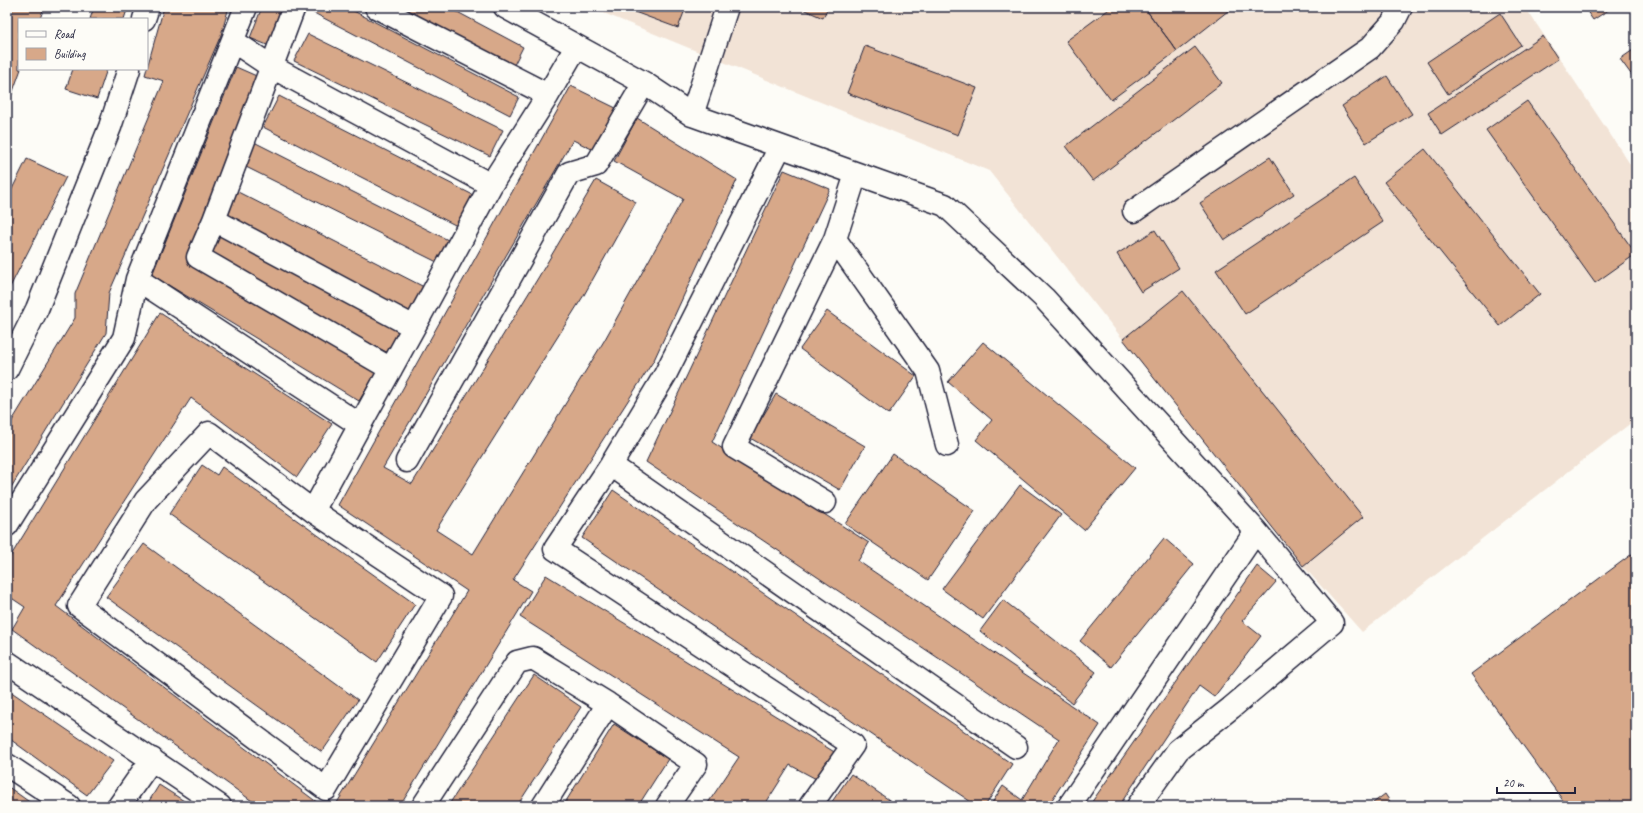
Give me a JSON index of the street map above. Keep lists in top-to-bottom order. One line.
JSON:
{"legend":["Road","Building"],"scale_bar":"20 m"}
